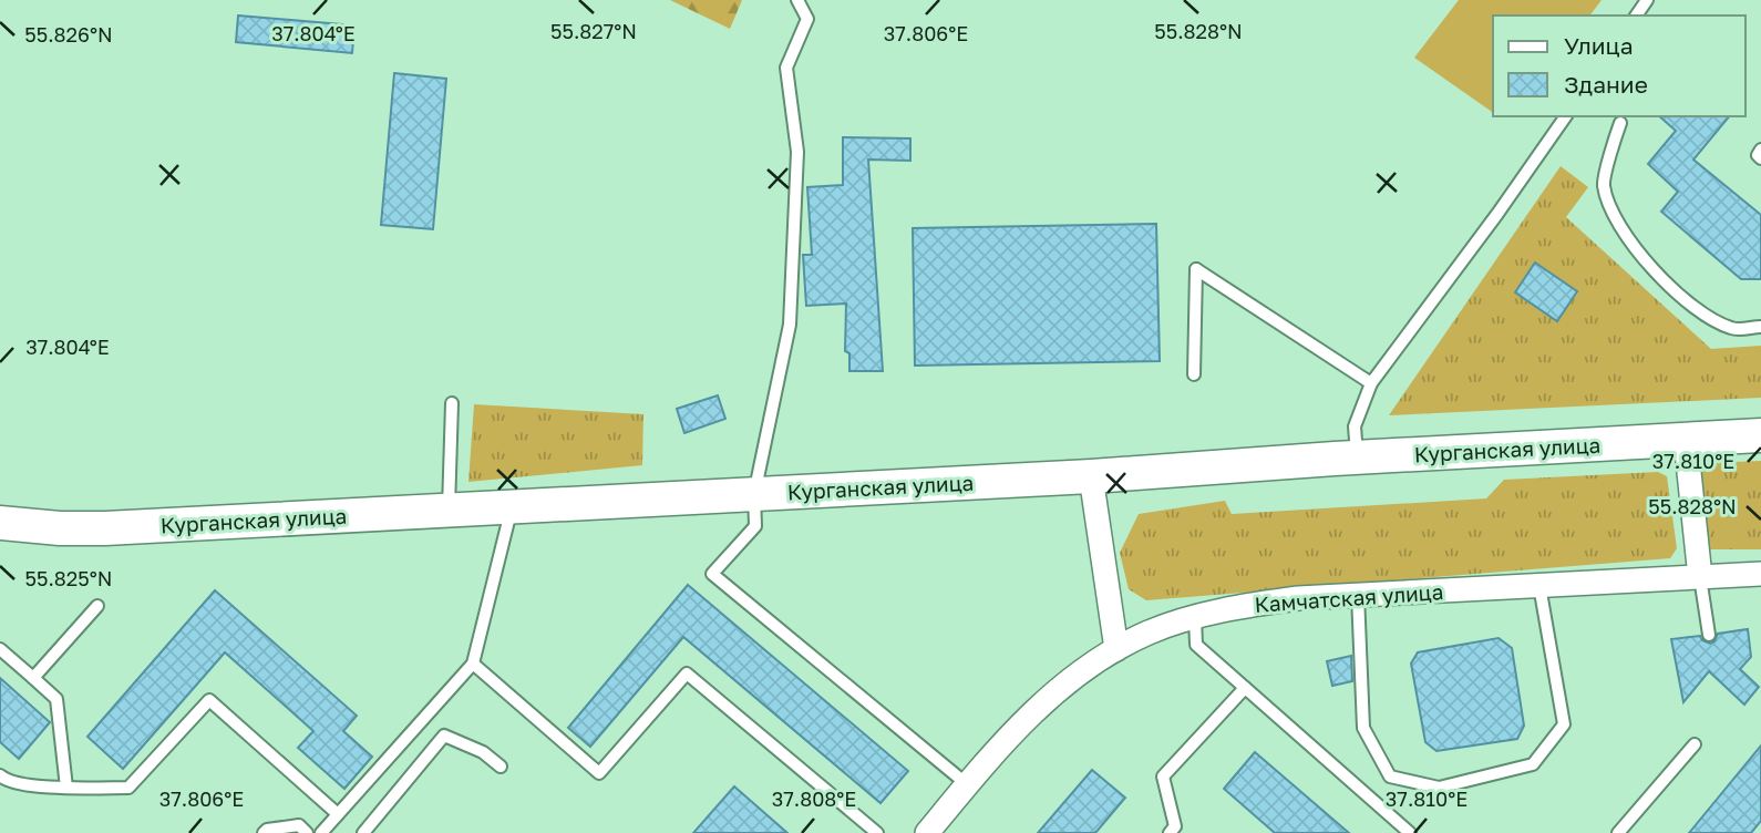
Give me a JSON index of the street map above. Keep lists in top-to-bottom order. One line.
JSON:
{"streets":{"street":["Курганская улица","Камчатская улица"]},"legend":["Улица","Здание"],"coordinates":["55.827°N","55.828°N","37.804°E","37.806°E","55.826°N","37.810°E","55.825°N","37.808°E"]}
